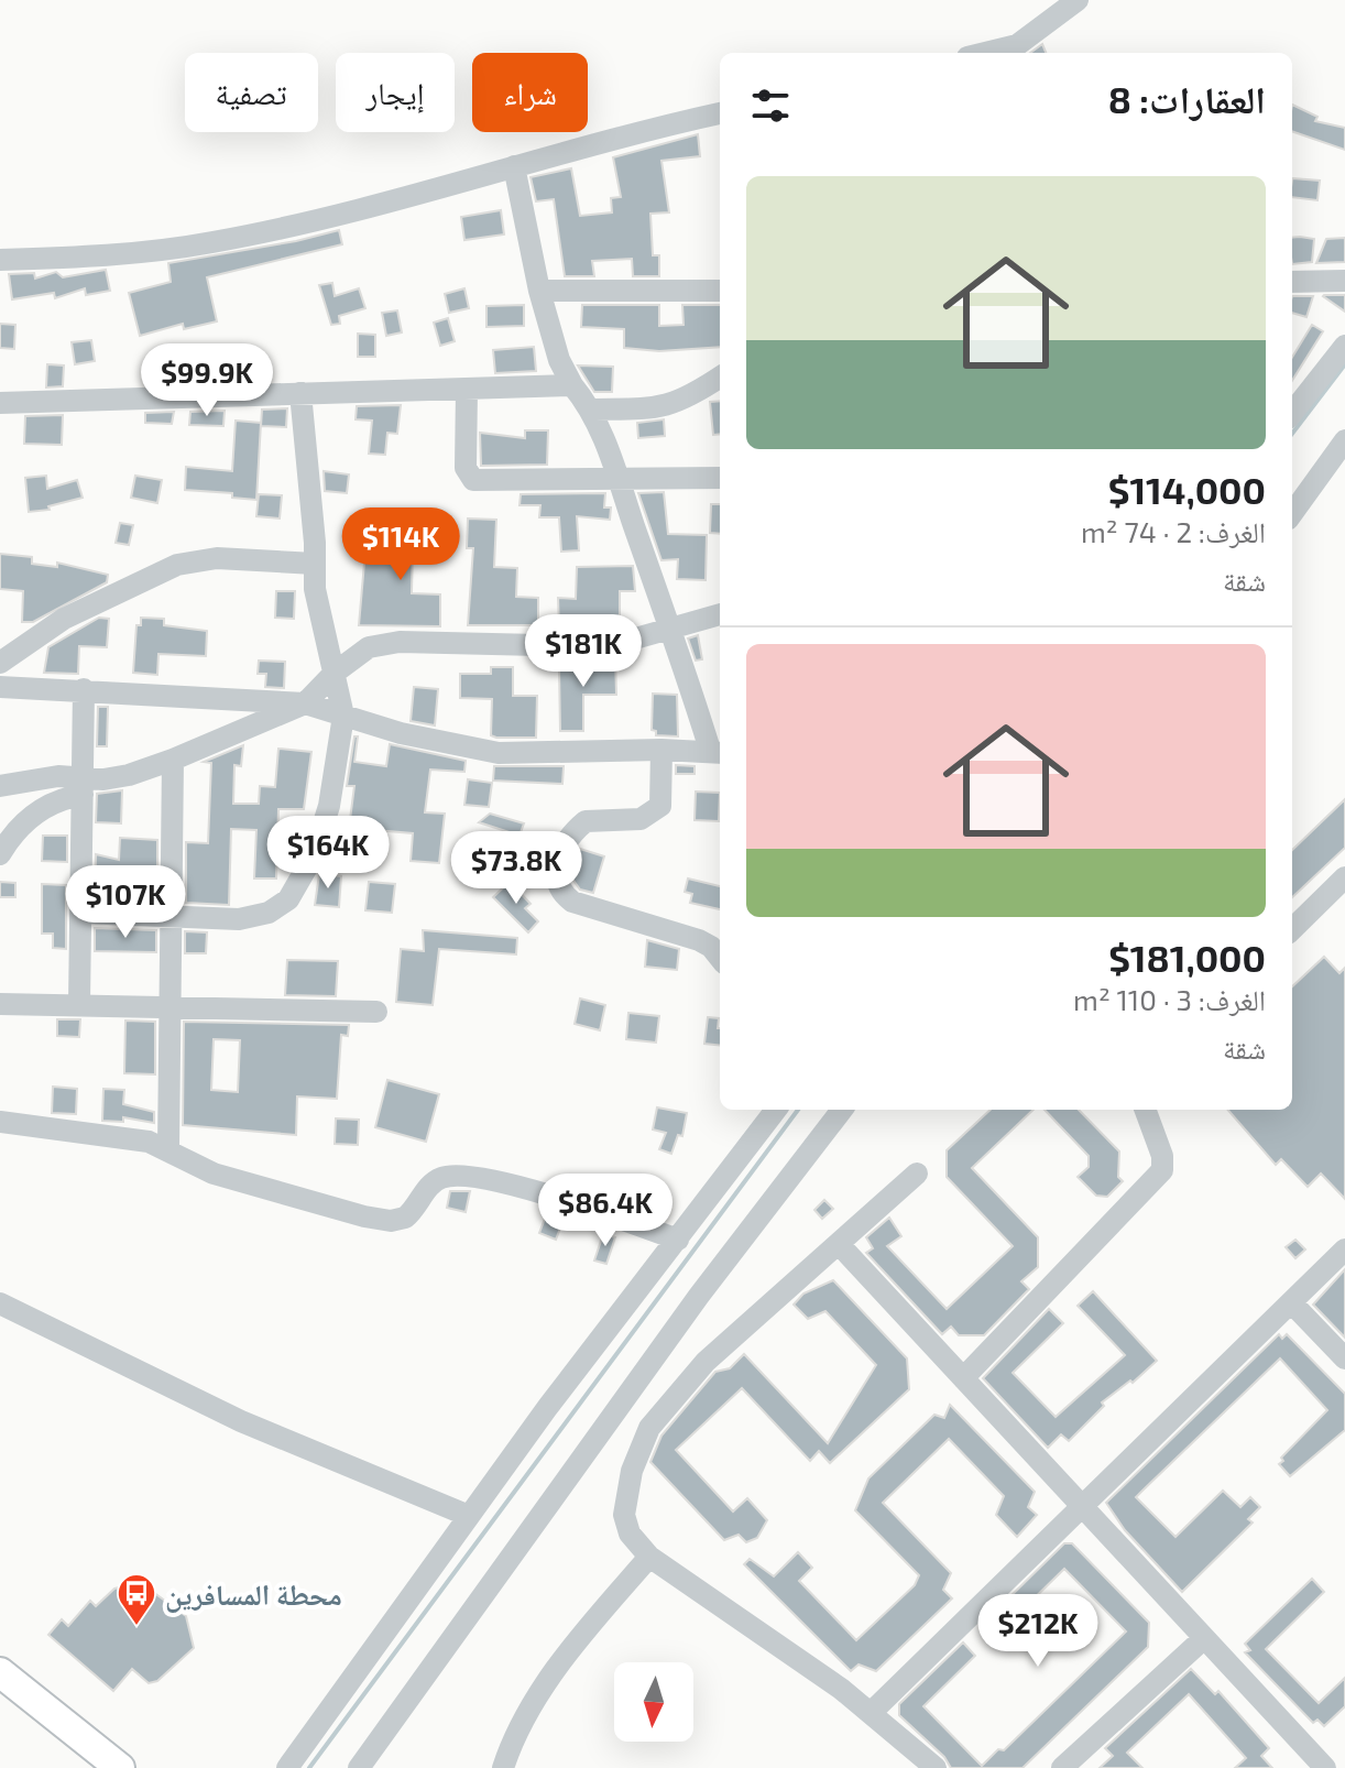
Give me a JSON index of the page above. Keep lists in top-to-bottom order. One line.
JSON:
{"places":{"bus stop":["محطة المسافرين"]},"north":"bottom","page":{"chip":["شراء","إيجار","تصفية"],"heading":"العقارات: 8","list":[{"name":"$114,000","note":"الغرف: 2 · 74 m² · شقة"},{"name":"$181,000","note":"الغرف: 3 · 110 m² · شقة"}],"price":["$99.9K","$114K","$181K","$164K","$73.8K","$107K","$86.4K","$212K"]}}
